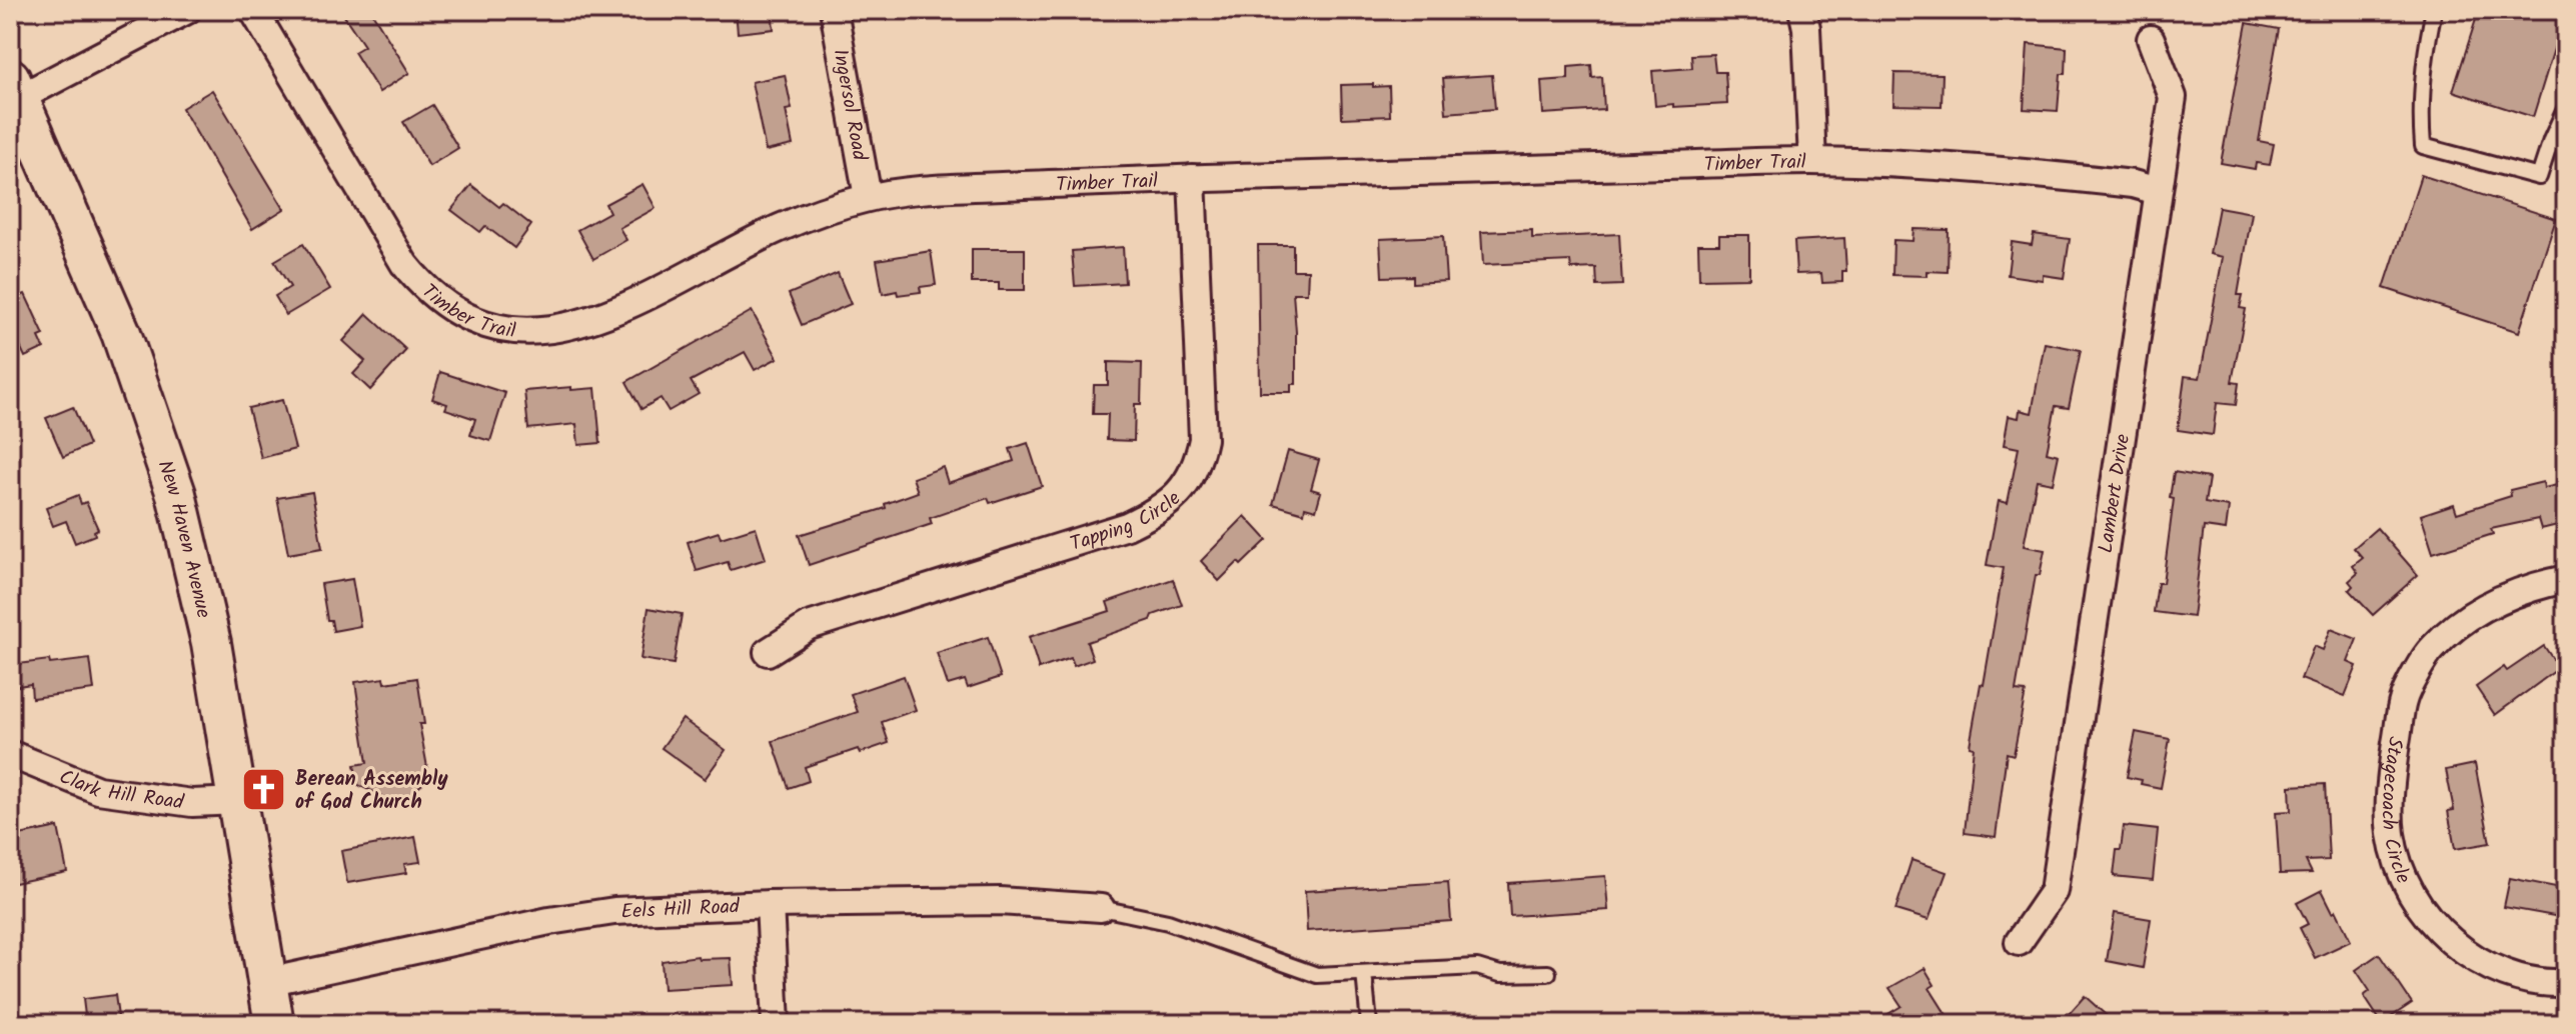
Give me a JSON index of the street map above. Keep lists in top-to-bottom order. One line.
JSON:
{"streets":{"main road":["New Haven Avenue"],"street":["Ingersol Road","Timber Trail","Lambert Drive","Tapping Circle","Clark Hill Road","Stagecoach Circle","Eels Hill Road"]},"crossings":[["Ingersol Road","Timber Trail"],["Timber Trail","Lambert Drive"],["Timber Trail","Tapping Circle"],["New Haven Avenue","Clark Hill Road"],["New Haven Avenue","Eels Hill Road"]],"places":{"church":["Berean Assembly of God Church"]}}
